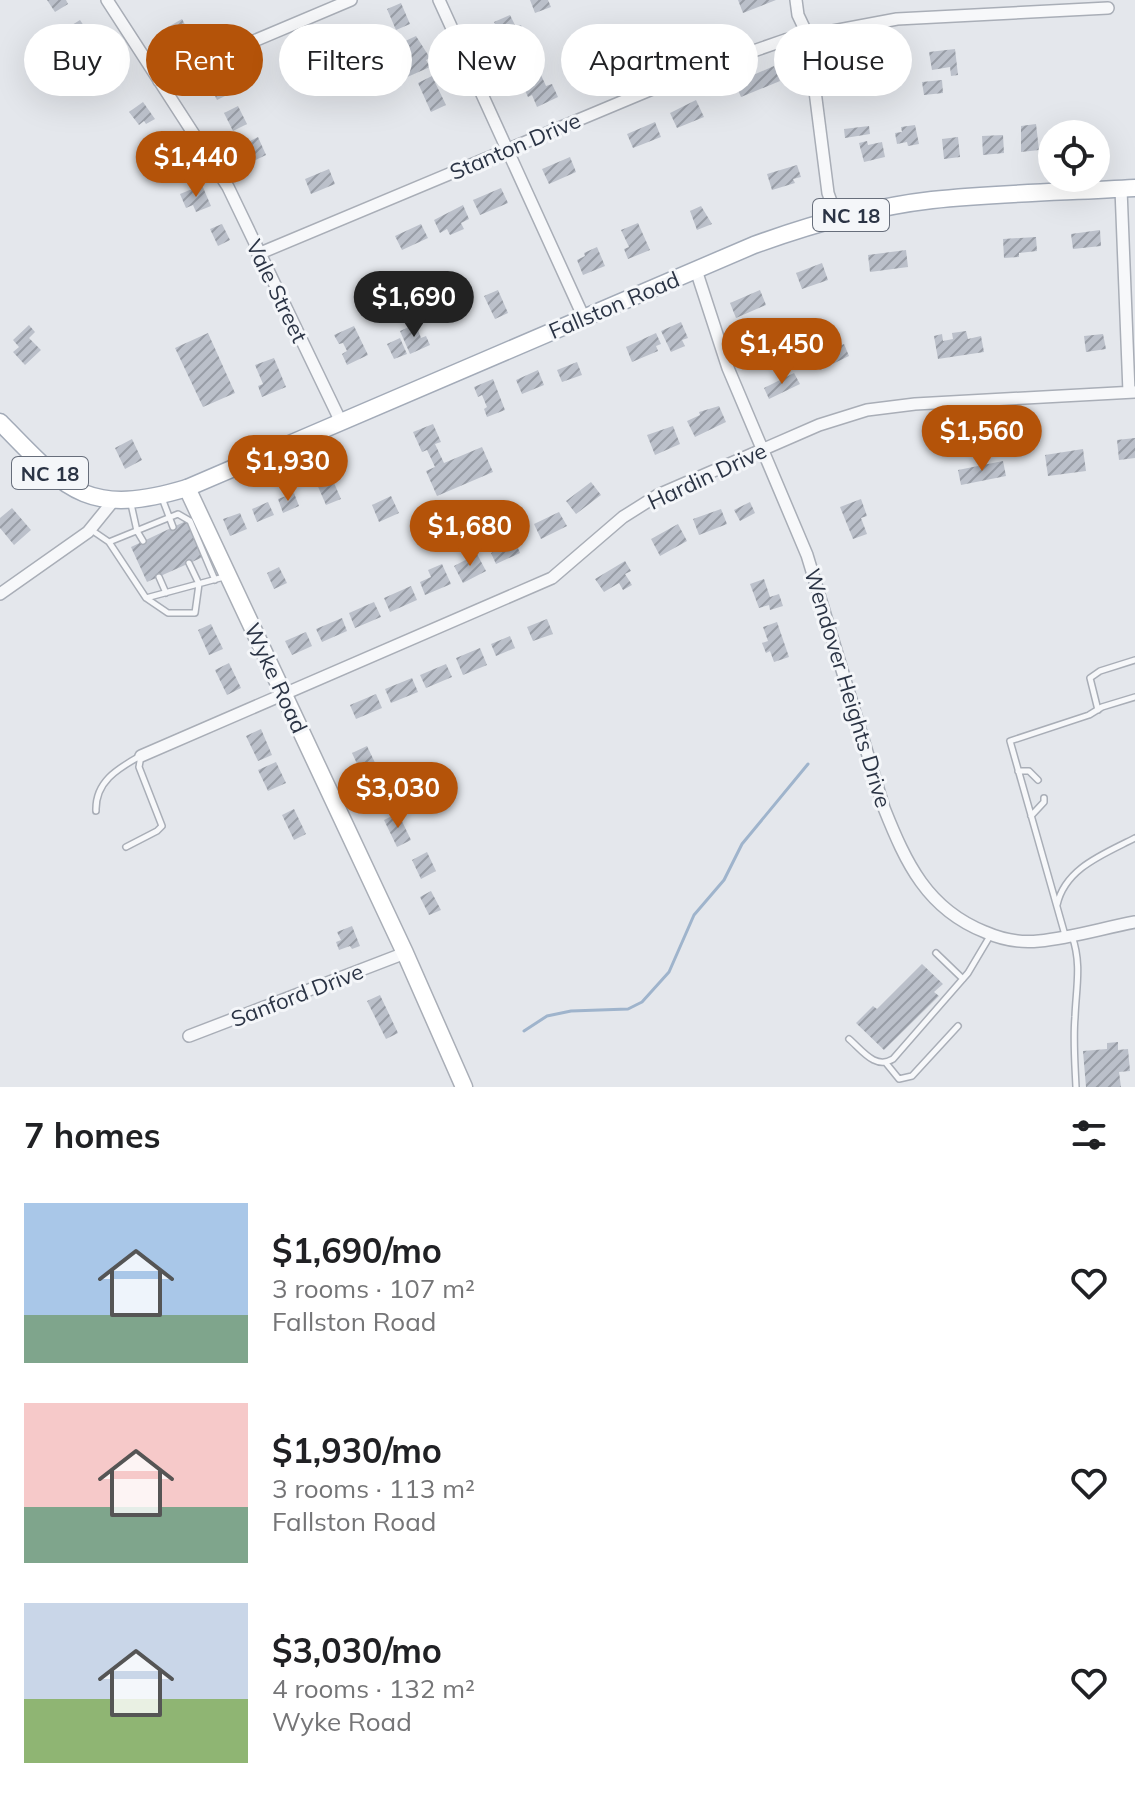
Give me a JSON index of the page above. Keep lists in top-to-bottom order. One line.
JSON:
{"streets":{"main road":["NC 18","Fallston Road","Wyke Road"],"street":["Stanton Drive","Vale Street","Hardin Drive","Wendover Heights Drive","Sanford Drive"]},"crossings":[["Stanton Drive","Vale Street"],["NC 18","Fallston Road"],["Vale Street","Fallston Road"],["Fallston Road","Wyke Road"],["Fallston Road","Wendover Heights Drive"],["Hardin Drive","Wyke Road"],["Hardin Drive","Wendover Heights Drive"],["Wyke Road","Sanford Drive"]],"page":{"chip":["Buy","Rent","Filters","New","Apartment","House"],"price":["$1,440","$1,690","$1,450","$1,560","$1,930","$1,680","$3,030"],"heading":"7 homes","list":[{"name":"$1,690/mo","note":"3 rooms · 107 m² · Fallston Road"},{"name":"$1,930/mo","note":"3 rooms · 113 m² · Fallston Road"},{"name":"$3,030/mo","note":"4 rooms · 132 m² · Wyke Road"}]}}
